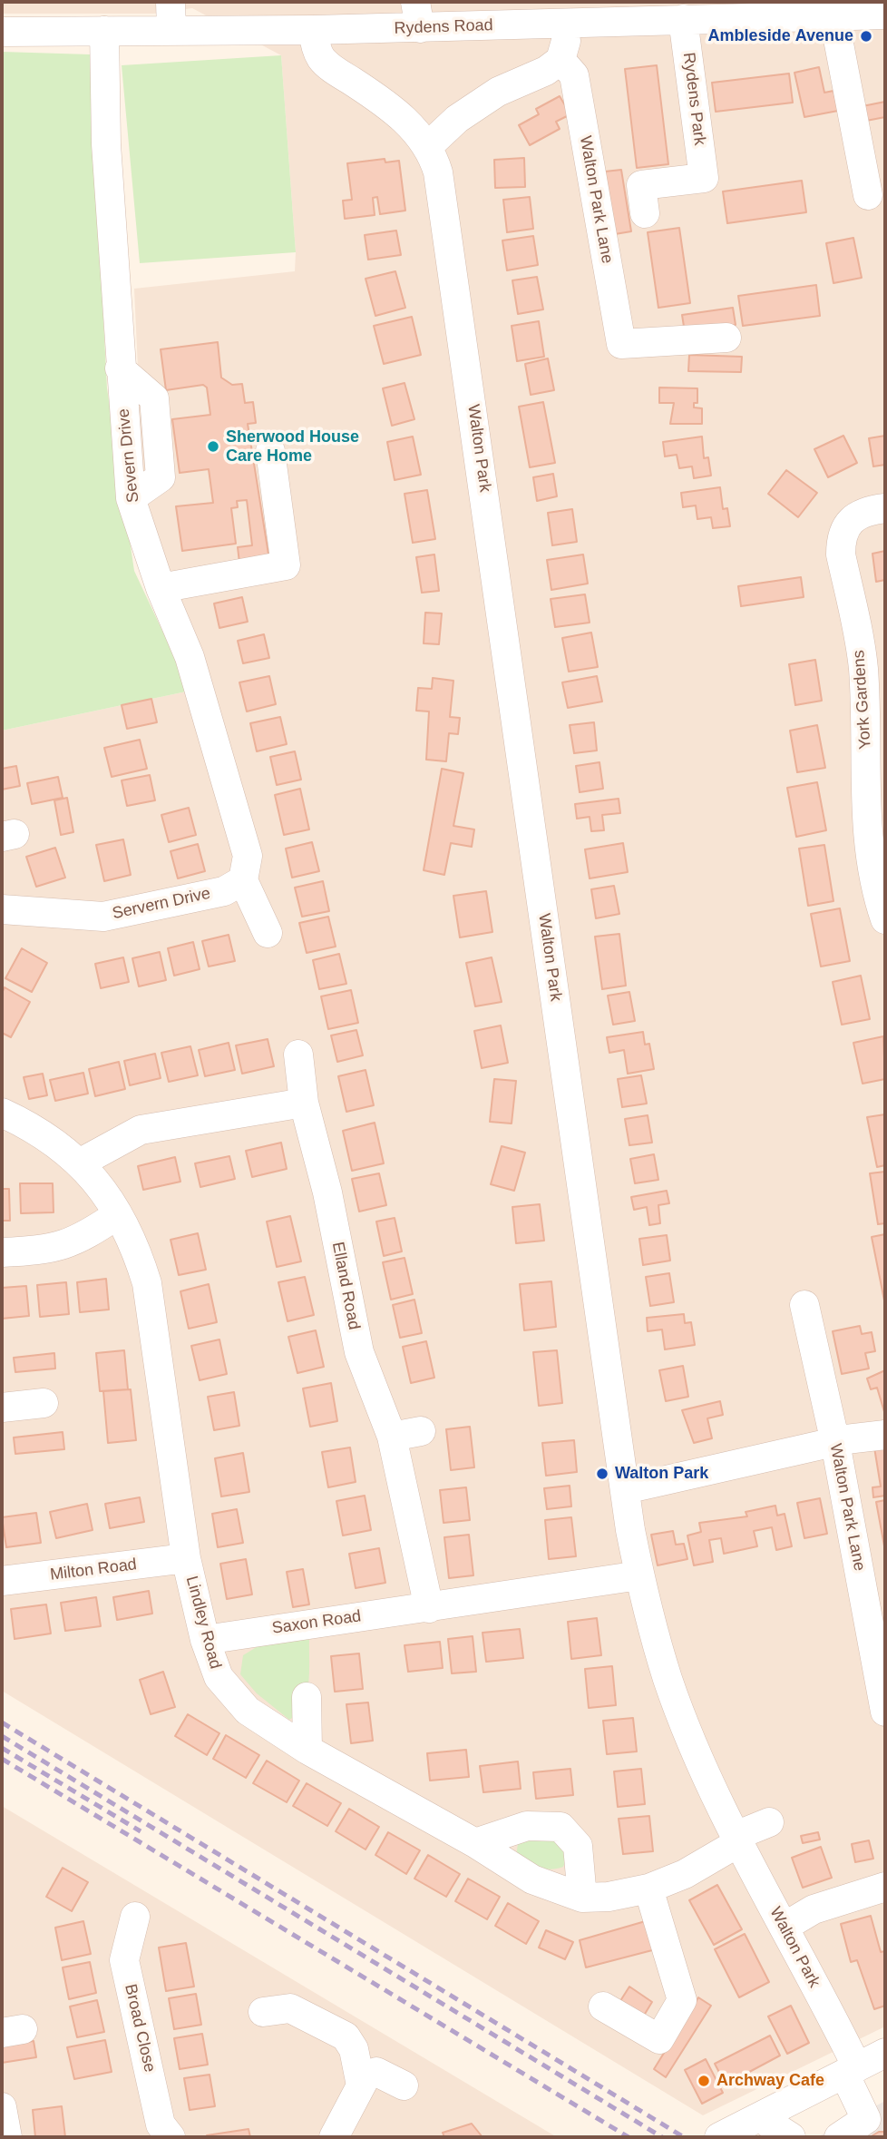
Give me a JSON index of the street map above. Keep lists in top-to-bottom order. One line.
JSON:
{"streets":{"street":["Rydens Road","Rydens Park","Walton Park Lane","Walton Park","Severn Drive","York Gardens","Servern Drive","Elland Road","Milton Road","Lindley Road","Saxon Road","Broad Close"]},"crossings":[["Rydens Road","Rydens Park"],["Rydens Road","Walton Park"],["Rydens Road","Severn Drive"],["Walton Park","Lindley Road"],["Walton Park","Saxon Road"],["Severn Drive","Servern Drive"],["Milton Road","Lindley Road"],["Lindley Road","Saxon Road"]],"places":["Ambleside Avenue","Sherwood House Care Home","Walton Park","Archway Cafe"]}
